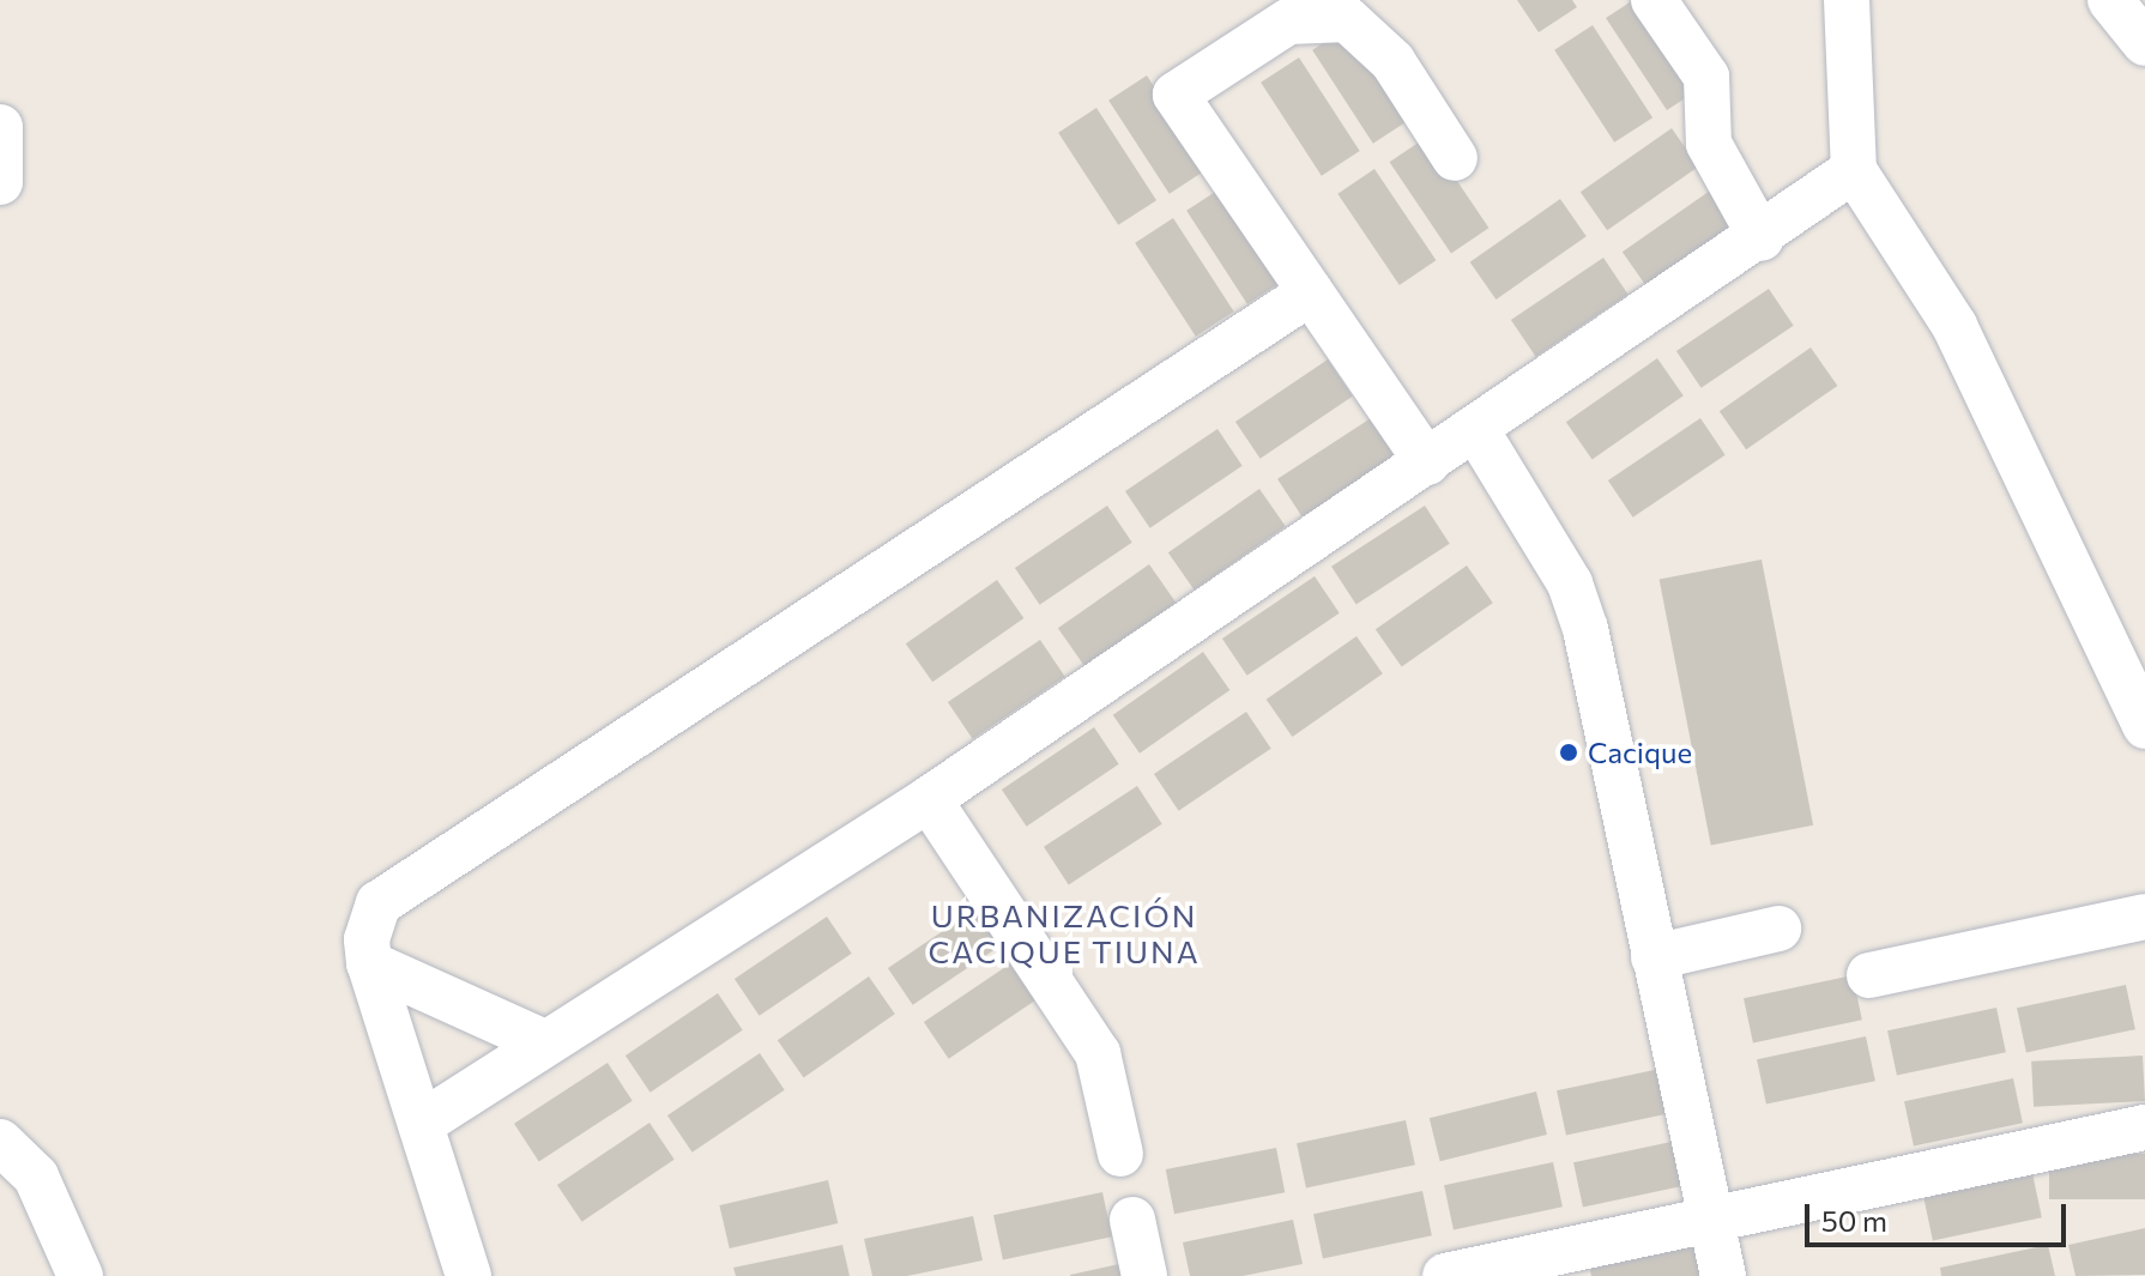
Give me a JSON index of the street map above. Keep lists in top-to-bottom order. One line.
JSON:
{"districts":["URBANIZACIÓN CACIQUE TIUNA"],"places":["Cacique"],"scale_bar":"50 m"}
